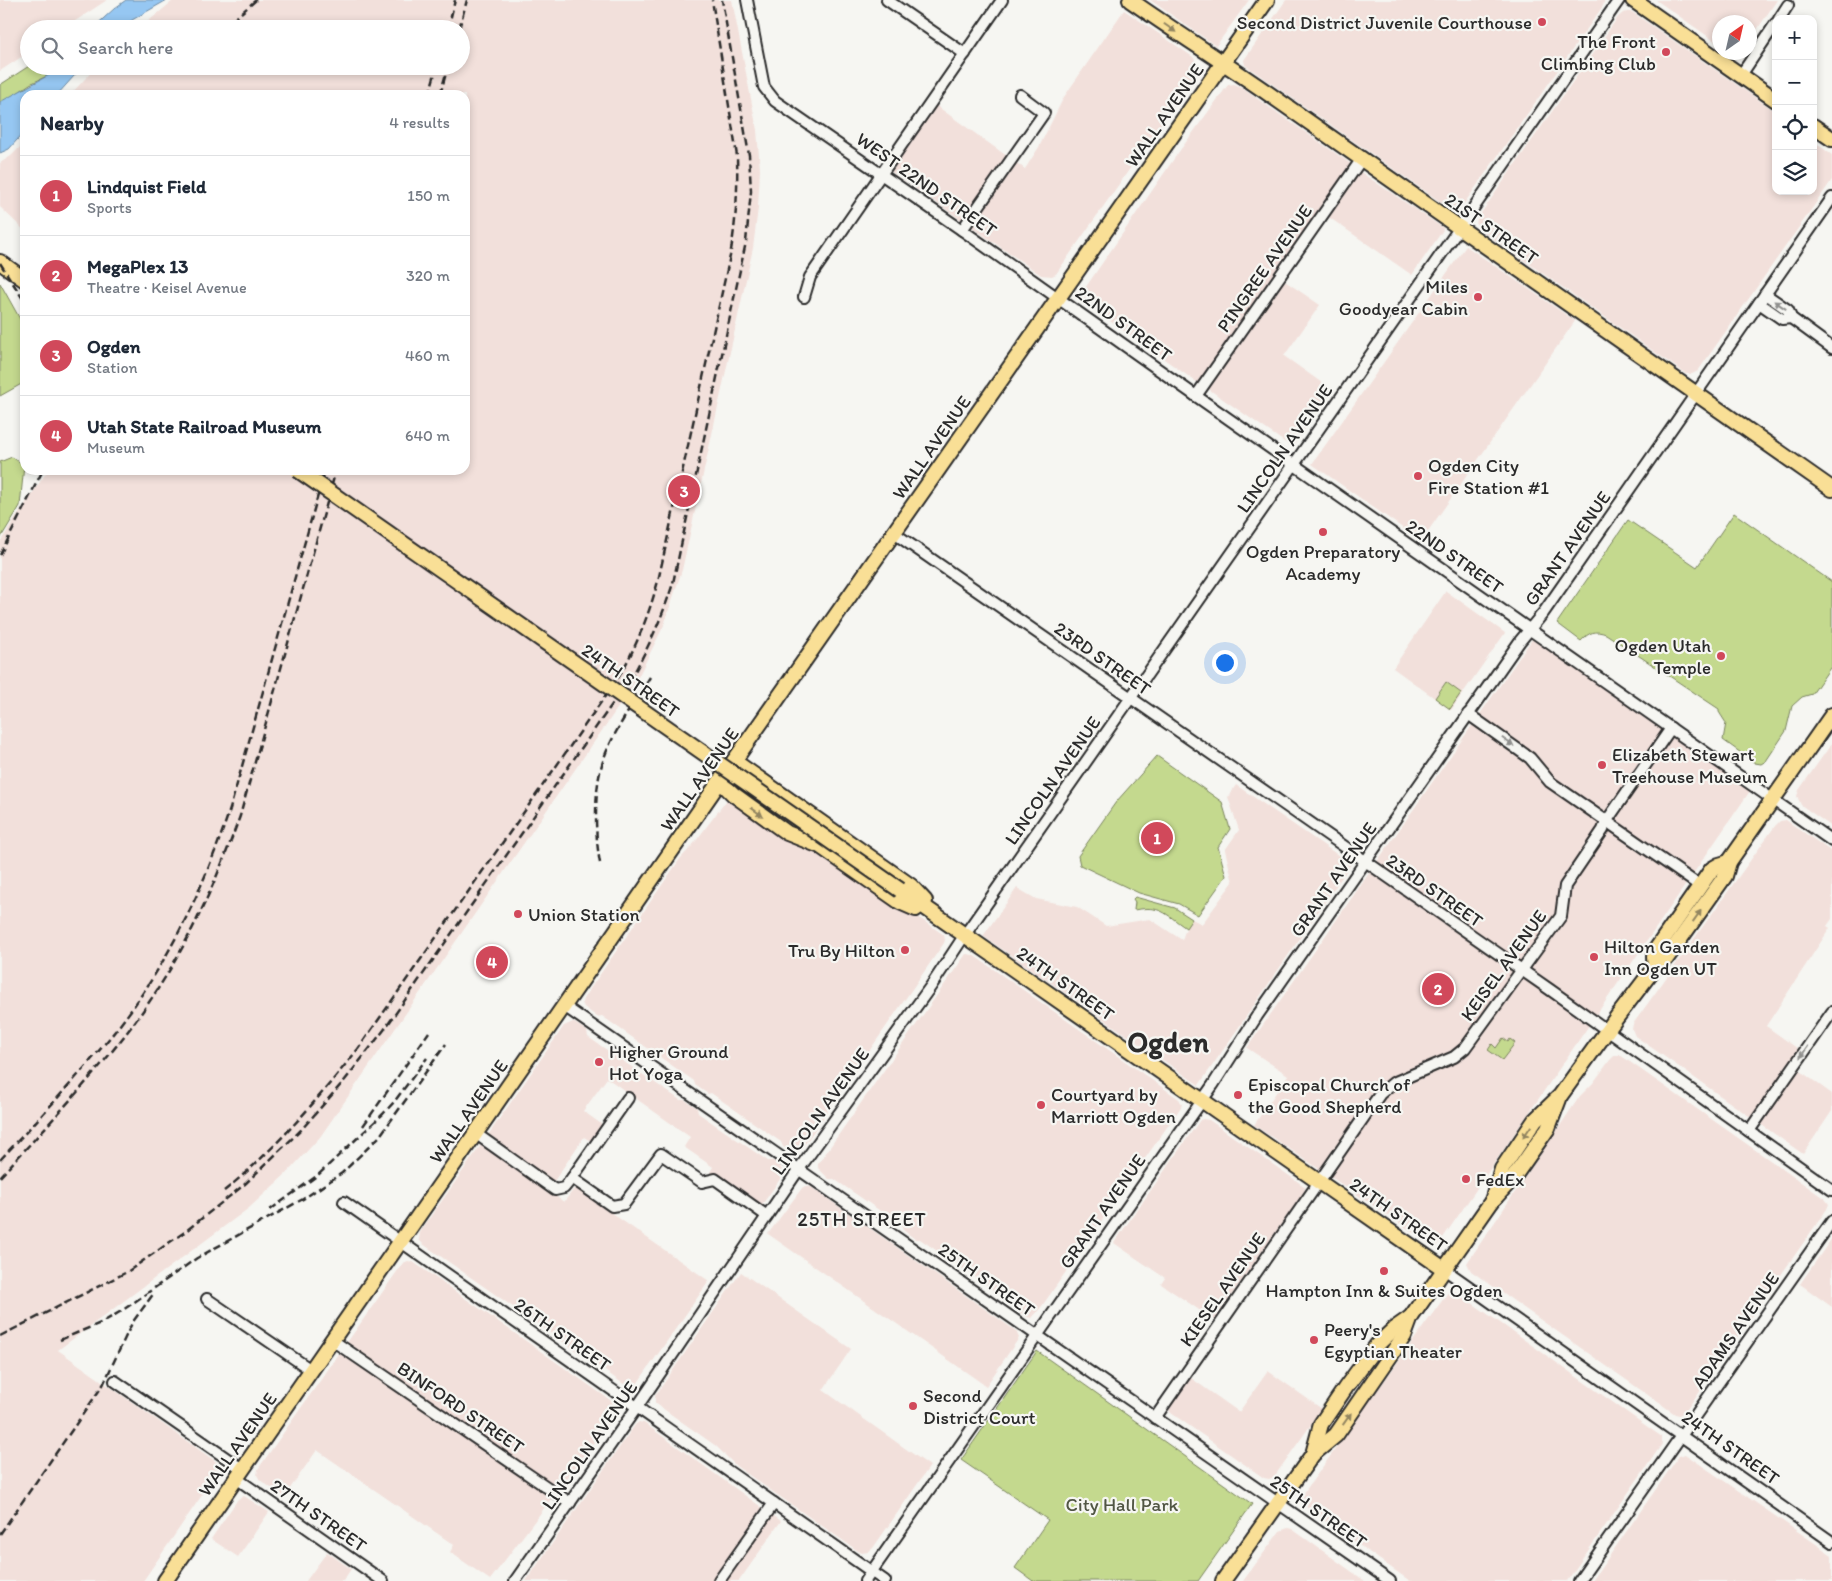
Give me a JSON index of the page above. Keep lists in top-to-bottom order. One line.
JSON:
{"streets":{"main road":["WALL AVENUE","21ST STREET","24TH STREET"],"street":["WEST 22ND STREET","PINGREE AVENUE","22ND STREET","LINCOLN AVENUE","GRANT AVENUE","23RD STREET","KEISEL AVENUE","25TH STREET","KIESEL AVENUE","ADAMS AVENUE","26TH STREET","BINFORD STREET","27TH STREET"]},"crossings":[["WALL AVENUE","WEST 22ND STREET"],["WALL AVENUE","21ST STREET"],["WALL AVENUE","22ND STREET"],["WALL AVENUE","23RD STREET"],["WALL AVENUE","24TH STREET"],["WALL AVENUE","25TH STREET"],["WALL AVENUE","26TH STREET"],["WALL AVENUE","BINFORD STREET"],["WALL AVENUE","27TH STREET"],["WEST 22ND STREET","22ND STREET"],["21ST STREET","PINGREE AVENUE"],["21ST STREET","LINCOLN AVENUE"],["21ST STREET","GRANT AVENUE"],["PINGREE AVENUE","22ND STREET"],["22ND STREET","LINCOLN AVENUE"],["22ND STREET","GRANT AVENUE"],["22ND STREET","KEISEL AVENUE"],["LINCOLN AVENUE","23RD STREET"],["LINCOLN AVENUE","24TH STREET"],["LINCOLN AVENUE","25TH STREET"],["LINCOLN AVENUE","26TH STREET"],["LINCOLN AVENUE","BINFORD STREET"],["GRANT AVENUE","23RD STREET"],["GRANT AVENUE","24TH STREET"],["GRANT AVENUE","25TH STREET"],["GRANT AVENUE","26TH STREET"],["23RD STREET","KEISEL AVENUE"],["24TH STREET","KEISEL AVENUE"],["24TH STREET","KIESEL AVENUE"],["24TH STREET","ADAMS AVENUE"],["KEISEL AVENUE","KIESEL AVENUE"],["25TH STREET","KIESEL AVENUE"]],"districts":["Ogden","25TH STREET"],"parks":["City Hall Park"],"places":["Second District Juvenile Courthouse","The Front Climbing Club","Miles Goodyear Cabin","Ogden City Fire Station #1","Ogden Preparatory Academy","Ogden Utah Temple","Elizabeth Stewart Treehouse Museum","Union Station","Tru By Hilton","Hilton Garden Inn Ogden UT","Higher Ground Hot Yoga","Episcopal Church of the Good Shepherd","Courtyard by Marriott Ogden","FedEx","Hampton Inn & Suites Ogden","Peery's Egyptian Theater","Second District Court"],"north":"top right","page":{"map_buttons":["+","−"],"search":"Search here","heading":["Nearby","4 results"],"list":[{"mark":"1","name":"Lindquist Field","note":"Sports","value":"150 m"},{"mark":"2","name":"MegaPlex 13","note":"Theatre · Keisel Avenue","value":"320 m"},{"mark":"3","name":"Ogden","note":"Station","value":"460 m"},{"mark":"4","name":"Utah State Railroad Museum","note":"Museum","value":"640 m"}],"pins":["3","1","4","2"]}}
